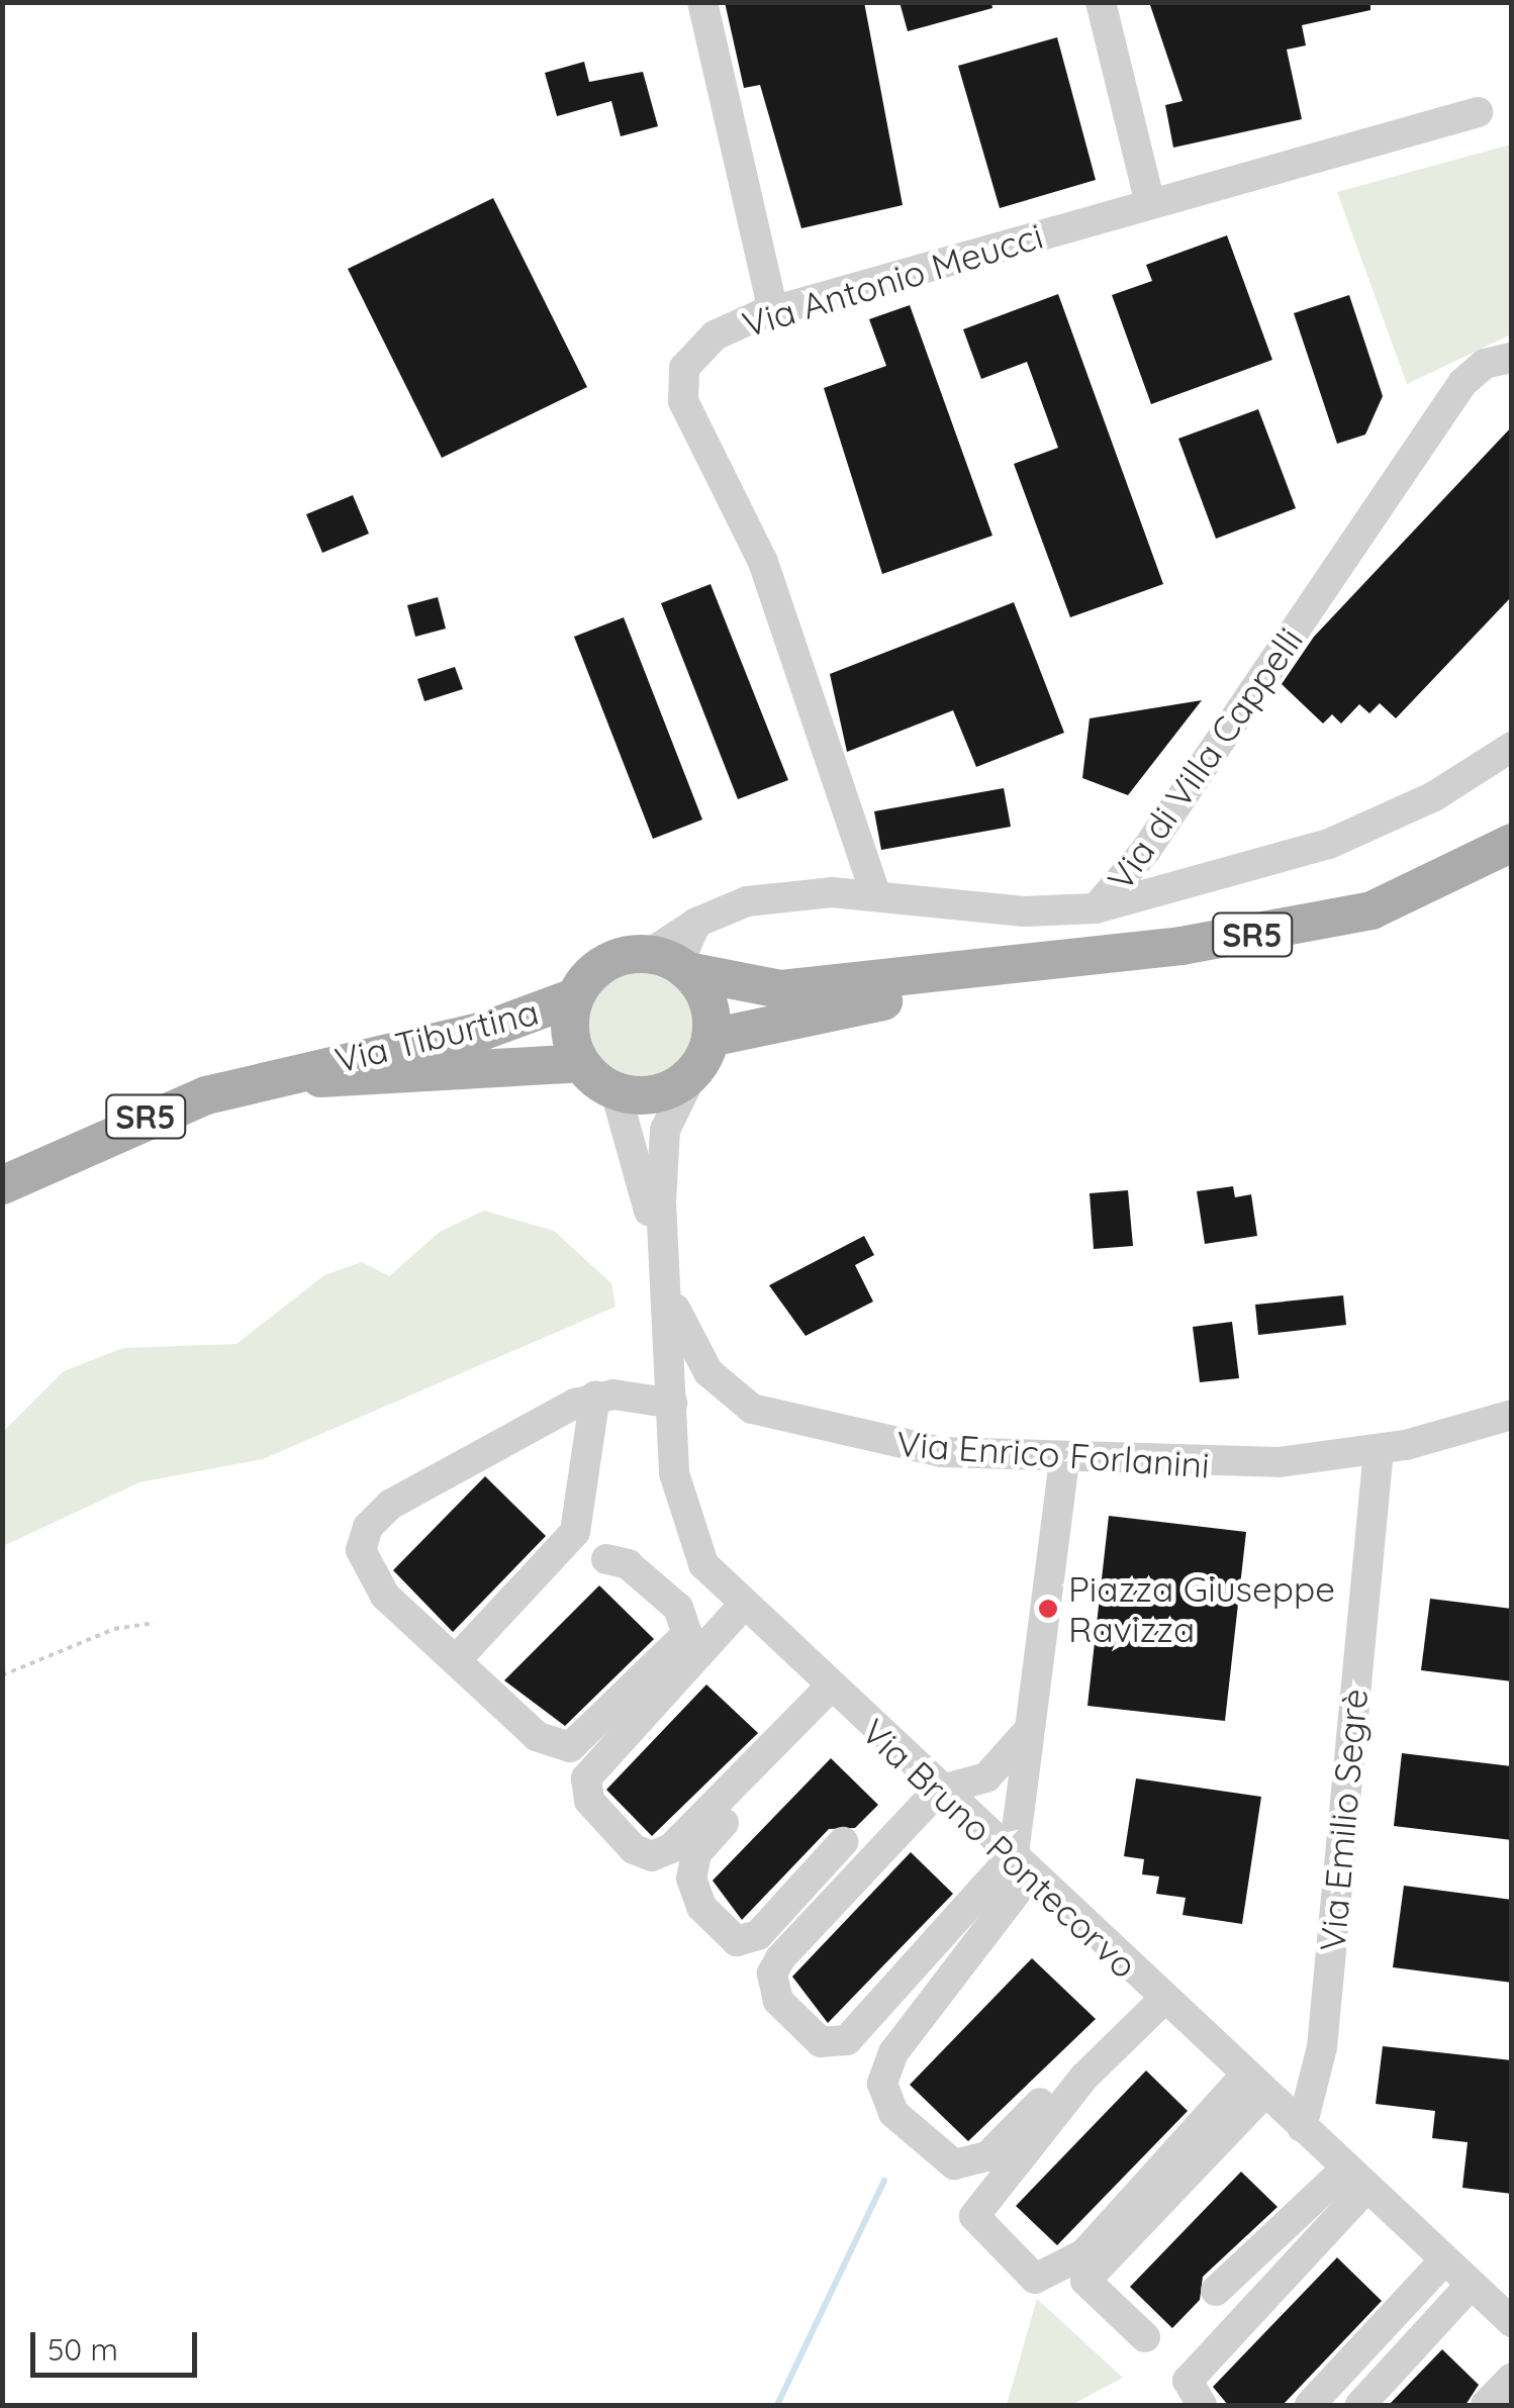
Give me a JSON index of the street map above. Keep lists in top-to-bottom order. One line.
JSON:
{"streets":{"main road":["SR5","Via Tiburtina"],"street":["Via Antonio Meucci","Via di Villa Cappelli","Via Enrico Forlanini","Via Emilio Segrè","Via Bruno Pontecorvo"]},"crossings":[["SR5","Via Tiburtina"],["SR5","Via Bruno Pontecorvo"],["Via Tiburtina","Via Bruno Pontecorvo"],["Via Enrico Forlanini","Via Emilio Segrè"],["Via Enrico Forlanini","Via Bruno Pontecorvo"],["Via Emilio Segrè","Via Bruno Pontecorvo"]],"places":["Piazza Giuseppe Ravizza"],"scale_bar":"50 m"}
